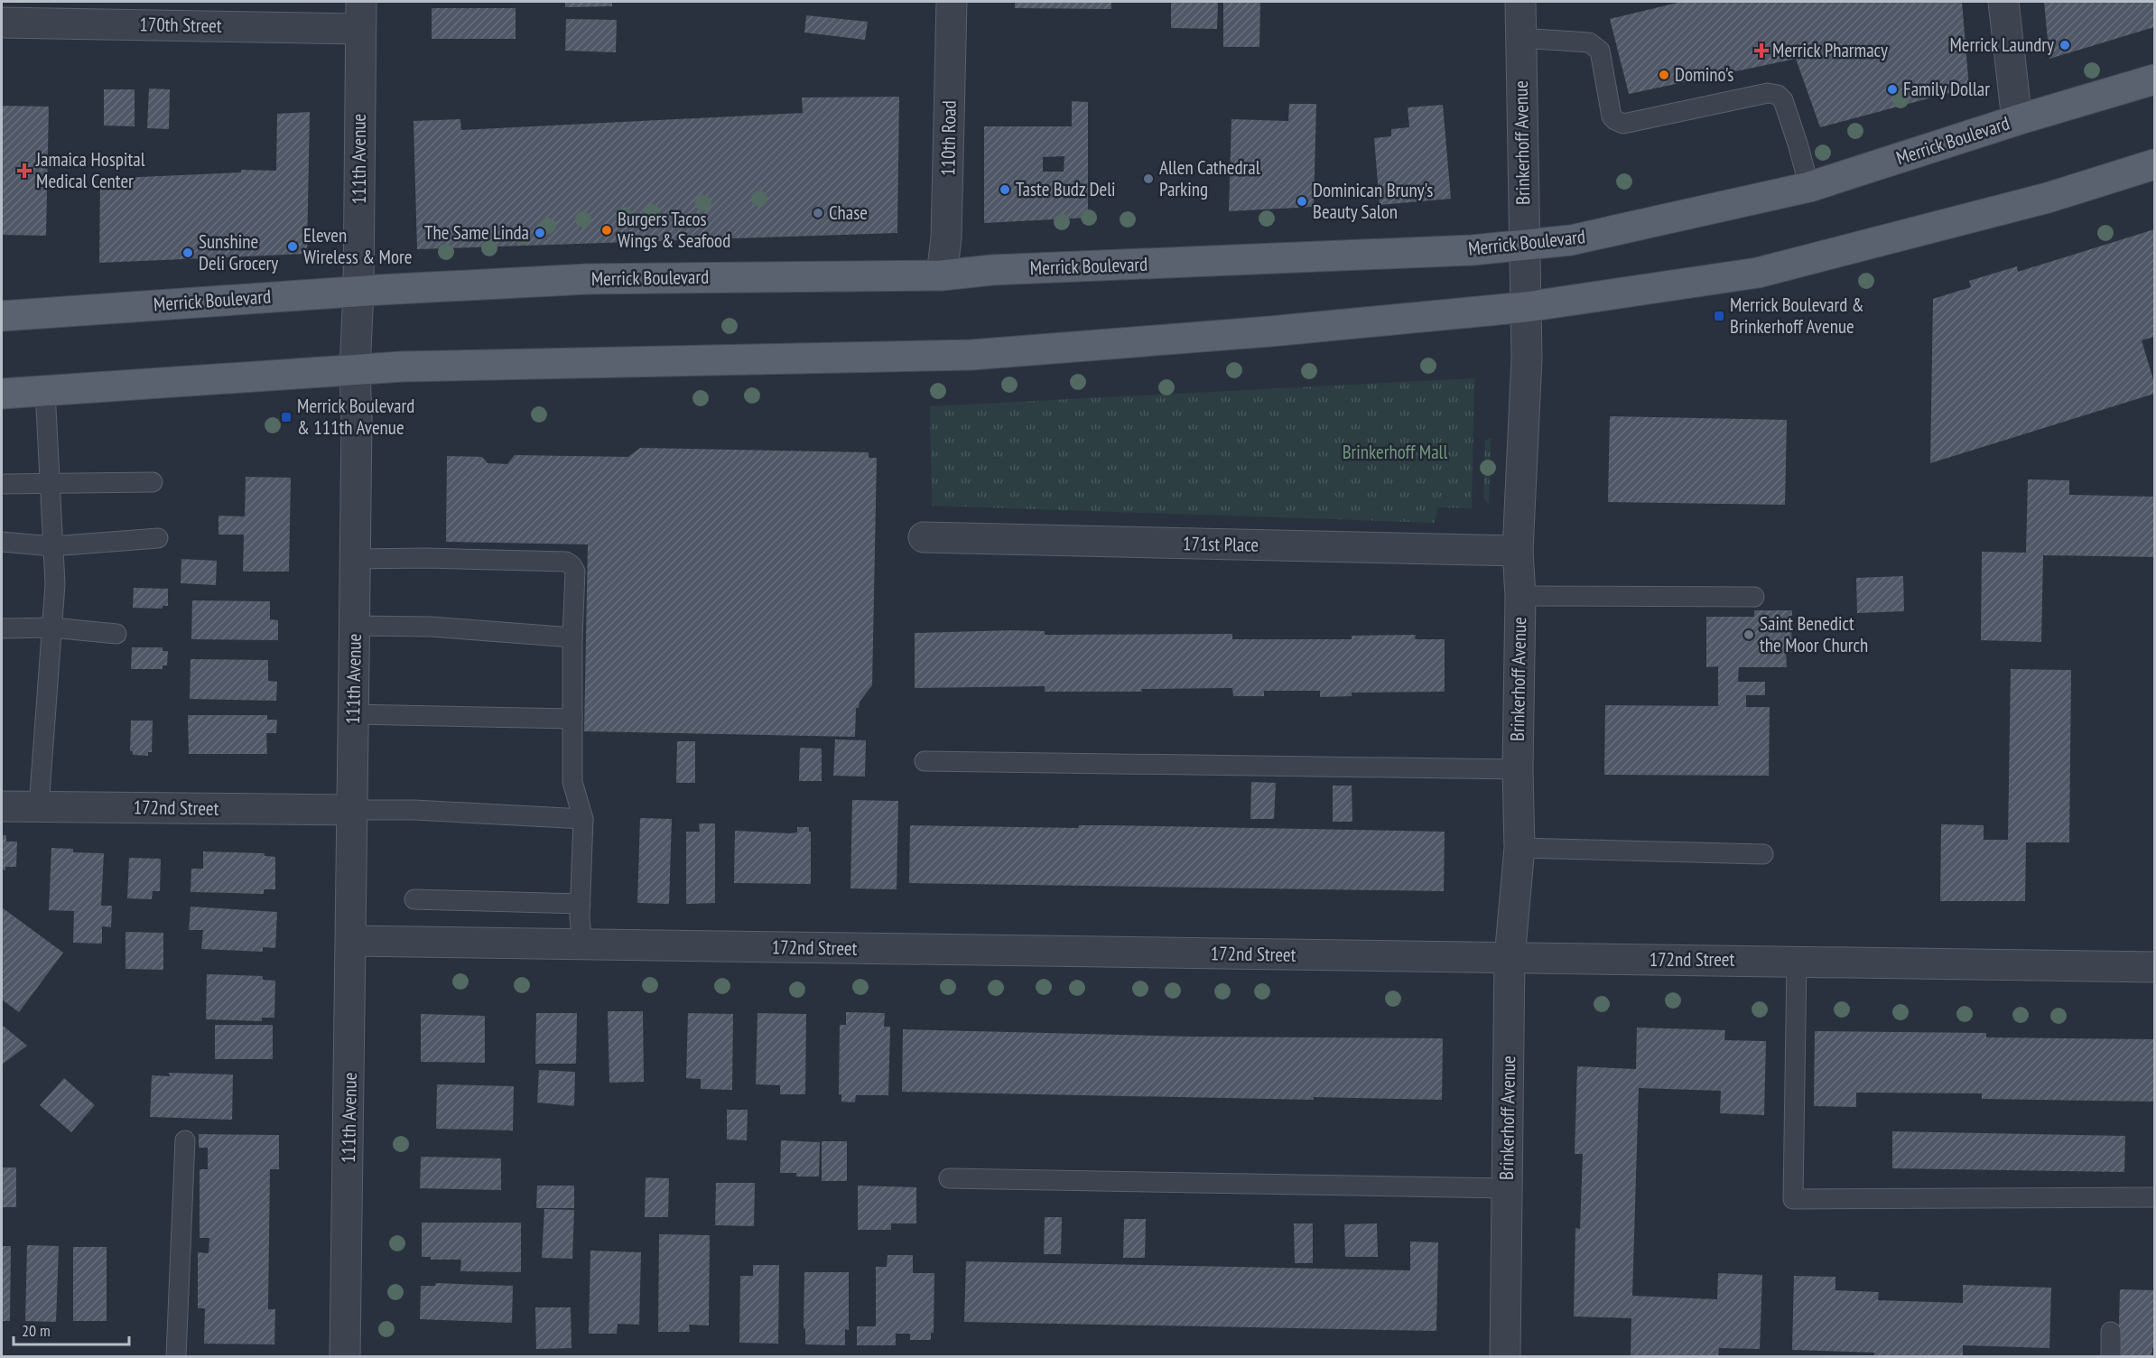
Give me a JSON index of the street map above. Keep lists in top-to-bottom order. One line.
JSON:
{"streets":{"main road":["Merrick Boulevard"],"street":["170th Street","110th Road","Brinkerhoff Avenue","111th Avenue","171st Place","172nd Street"]},"crossings":[["170th Street","111th Avenue"],["110th Road","Merrick Boulevard"],["Merrick Boulevard","Brinkerhoff Avenue"],["Merrick Boulevard","111th Avenue"],["Brinkerhoff Avenue","171st Place"],["Brinkerhoff Avenue","172nd Street"],["111th Avenue","172nd Street"]],"parks":["Brinkerhoff Mall"],"places":{"other":["Merrick Laundry","Domino's","Family Dollar","Allen Cathedral Parking","Taste Budz Deli","Dominican Bruny's Beauty Salon","Chase","Burgers Tacos Wings & Seafood","The Same Linda","Eleven Wireless & More","Sunshine Deli Grocery","Saint Benedict the Moor Church"],"health":["Merrick Pharmacy","Jamaica Hospital Medical Center"],"transit":["Merrick Boulevard & Brinkerhoff Avenue","Merrick Boulevard & 111th Avenue"]},"scale_bar":"20 m"}
